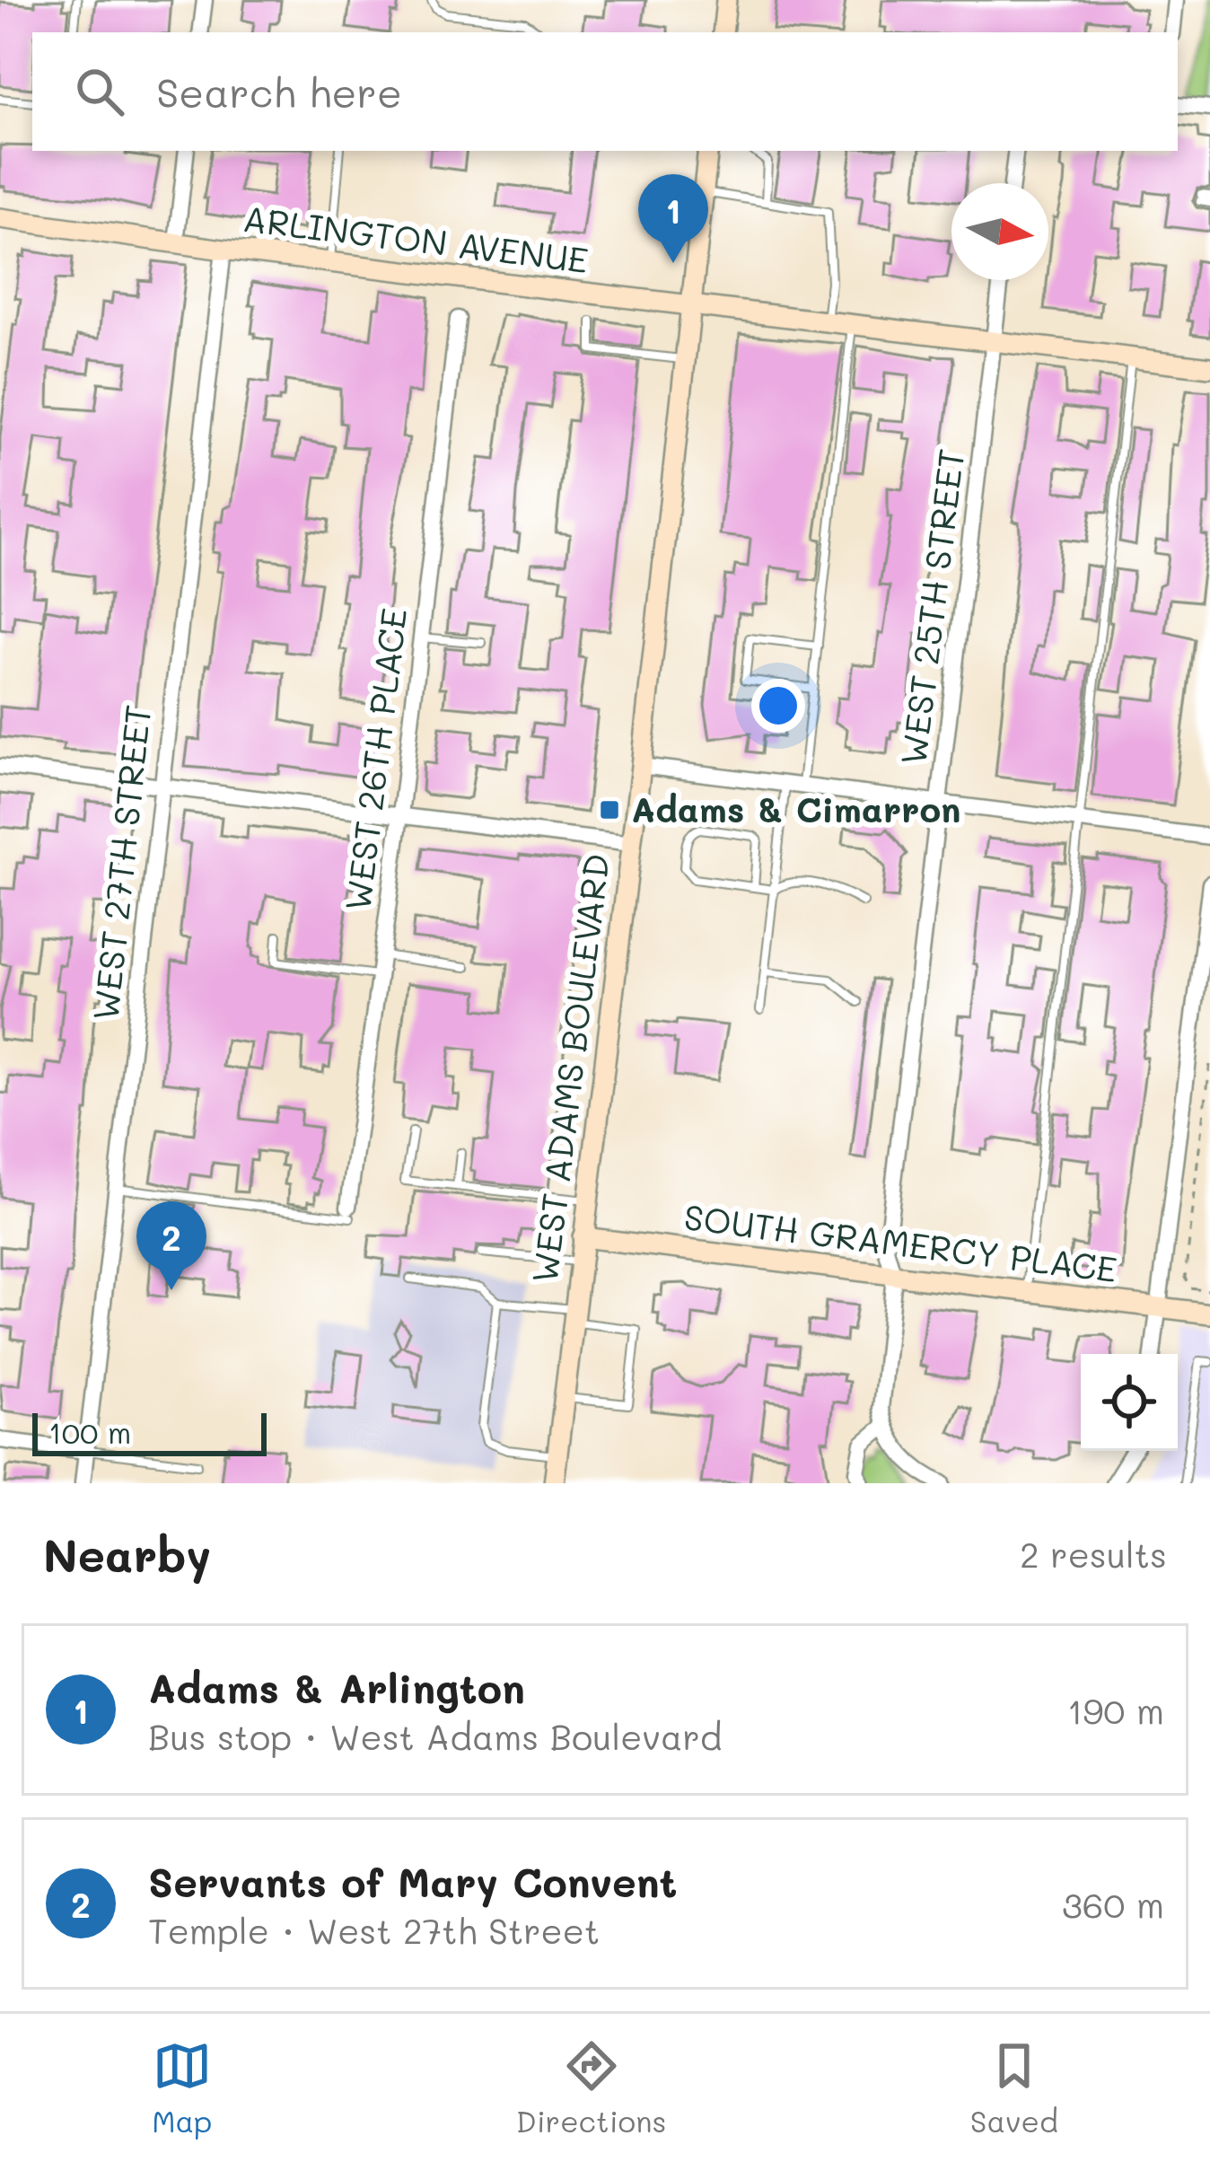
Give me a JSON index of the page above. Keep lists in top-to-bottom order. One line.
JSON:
{"streets":{"main road":["ARLINGTON AVENUE","WEST ADAMS BOULEVARD","SOUTH GRAMERCY PLACE"],"street":["WEST 25TH STREET","WEST 26TH PLACE","WEST 27TH STREET"]},"crossings":[["ARLINGTON AVENUE","WEST 25TH STREET"],["ARLINGTON AVENUE","WEST 27TH STREET"],["ARLINGTON AVENUE","WEST ADAMS BOULEVARD"],["WEST 25TH STREET","SOUTH GRAMERCY PLACE"],["WEST ADAMS BOULEVARD","SOUTH GRAMERCY PLACE"]],"places":{"transit":["Adams & Cimarron"]},"scale_bar":"100 m","north":"right","page":{"search":"Search here","pins":["1","2"],"scale":"100 m","heading":["Nearby","2 results"],"list":[{"mark":"1","name":"Adams & Arlington","note":"Bus stop · West Adams Boulevard","value":"190 m"},{"mark":"2","name":"Servants of Mary Convent","note":"Temple · West 27th Street","value":"360 m"}],"nav":["Map","Directions","Saved"]}}
